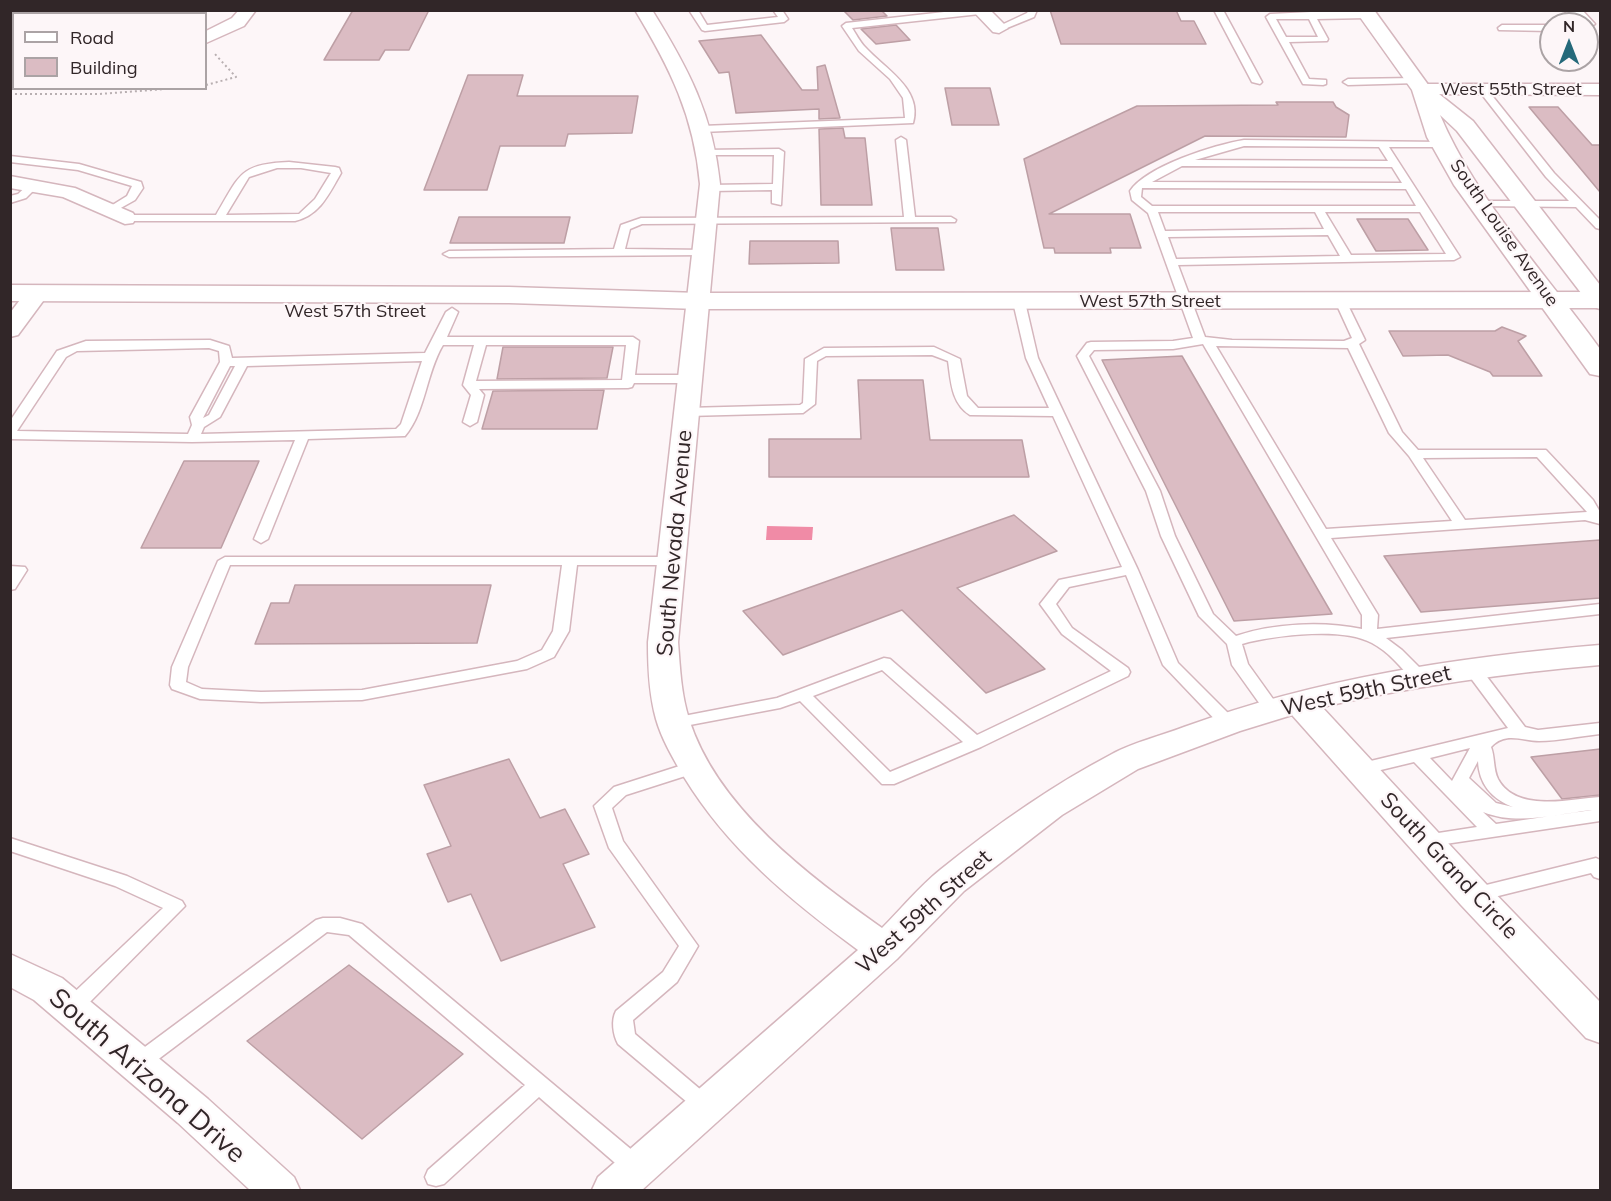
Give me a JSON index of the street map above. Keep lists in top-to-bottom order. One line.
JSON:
{"streets":{"main road":["South Louise Avenue","West 57th Street"],"street":["West 55th Street","South Nevada Avenue","West 59th Street","South Grand Circle","South Arizona Drive"]},"crossings":[["West 55th Street","South Louise Avenue"],["South Louise Avenue","West 57th Street"],["West 57th Street","South Nevada Avenue"],["South Nevada Avenue","West 59th Street"],["West 59th Street","South Grand Circle"]],"legend":["Road","Building"],"north":"top"}
